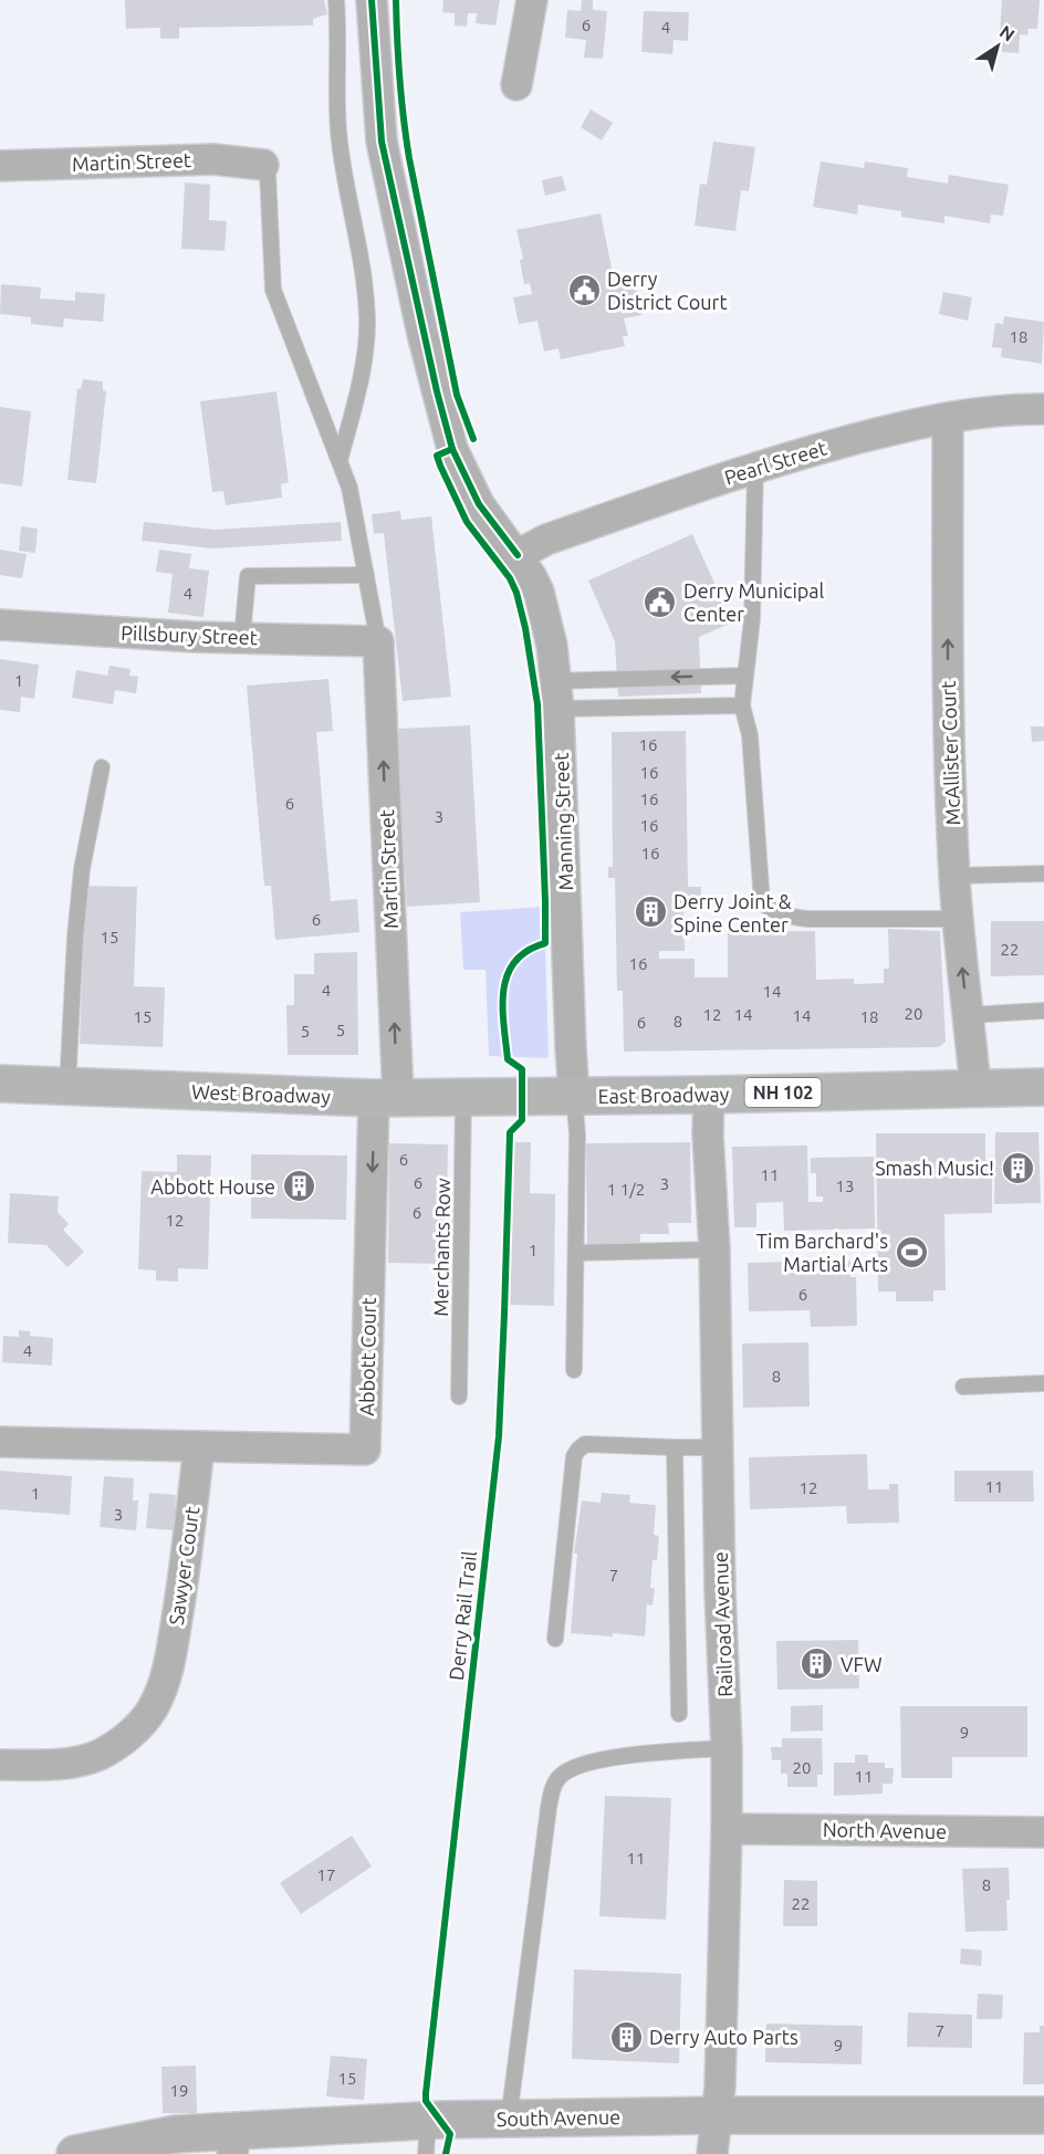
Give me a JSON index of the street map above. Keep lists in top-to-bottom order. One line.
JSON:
{"streets":{"main road":["NH 102","West Broadway","East Broadway"],"street":["Martin Street","Pearl Street","Pillsbury Street","McAllister Court","Manning Street","Abbott Court","Sawyer Court","Railroad Avenue","North Avenue","South Avenue"],"lane":["Merchants Row"],"cycle path":["Derry Rail Trail"]},"crossings":[["Martin Street","Pillsbury Street"],["Martin Street","West Broadway"],["Martin Street","Abbott Court"],["Pearl Street","McAllister Court"],["Pearl Street","Manning Street"],["McAllister Court","East Broadway"],["Manning Street","East Broadway"],["West Broadway","East Broadway"],["West Broadway","Merchants Row"],["West Broadway","Abbott Court"],["East Broadway","Railroad Avenue"],["Abbott Court","Sawyer Court"],["Railroad Avenue","North Avenue"],["Railroad Avenue","South Avenue"]],"one_way":["Martin Street","McAllister Court"],"places":{"public building":["Derry District Court","Derry Municipal Center"],"building":["Derry Joint & Spine Center","Smash Music!","Abbott House","VFW","Derry Auto Parts"],"sports":["Tim Barchard's Martial Arts"]},"house_numbers":["6","4","18","4","1","16","16","16","6","3","16","16","6","15","22","16","4","14","20","12","14","14","15","18","8","6","5","5","6","11","6","3","13","1 1/2","6","12","1","6","4","8","11","12","1","3","7","9","20","11","11","17","8","22","7","9","15","19"],"north":"top right"}
